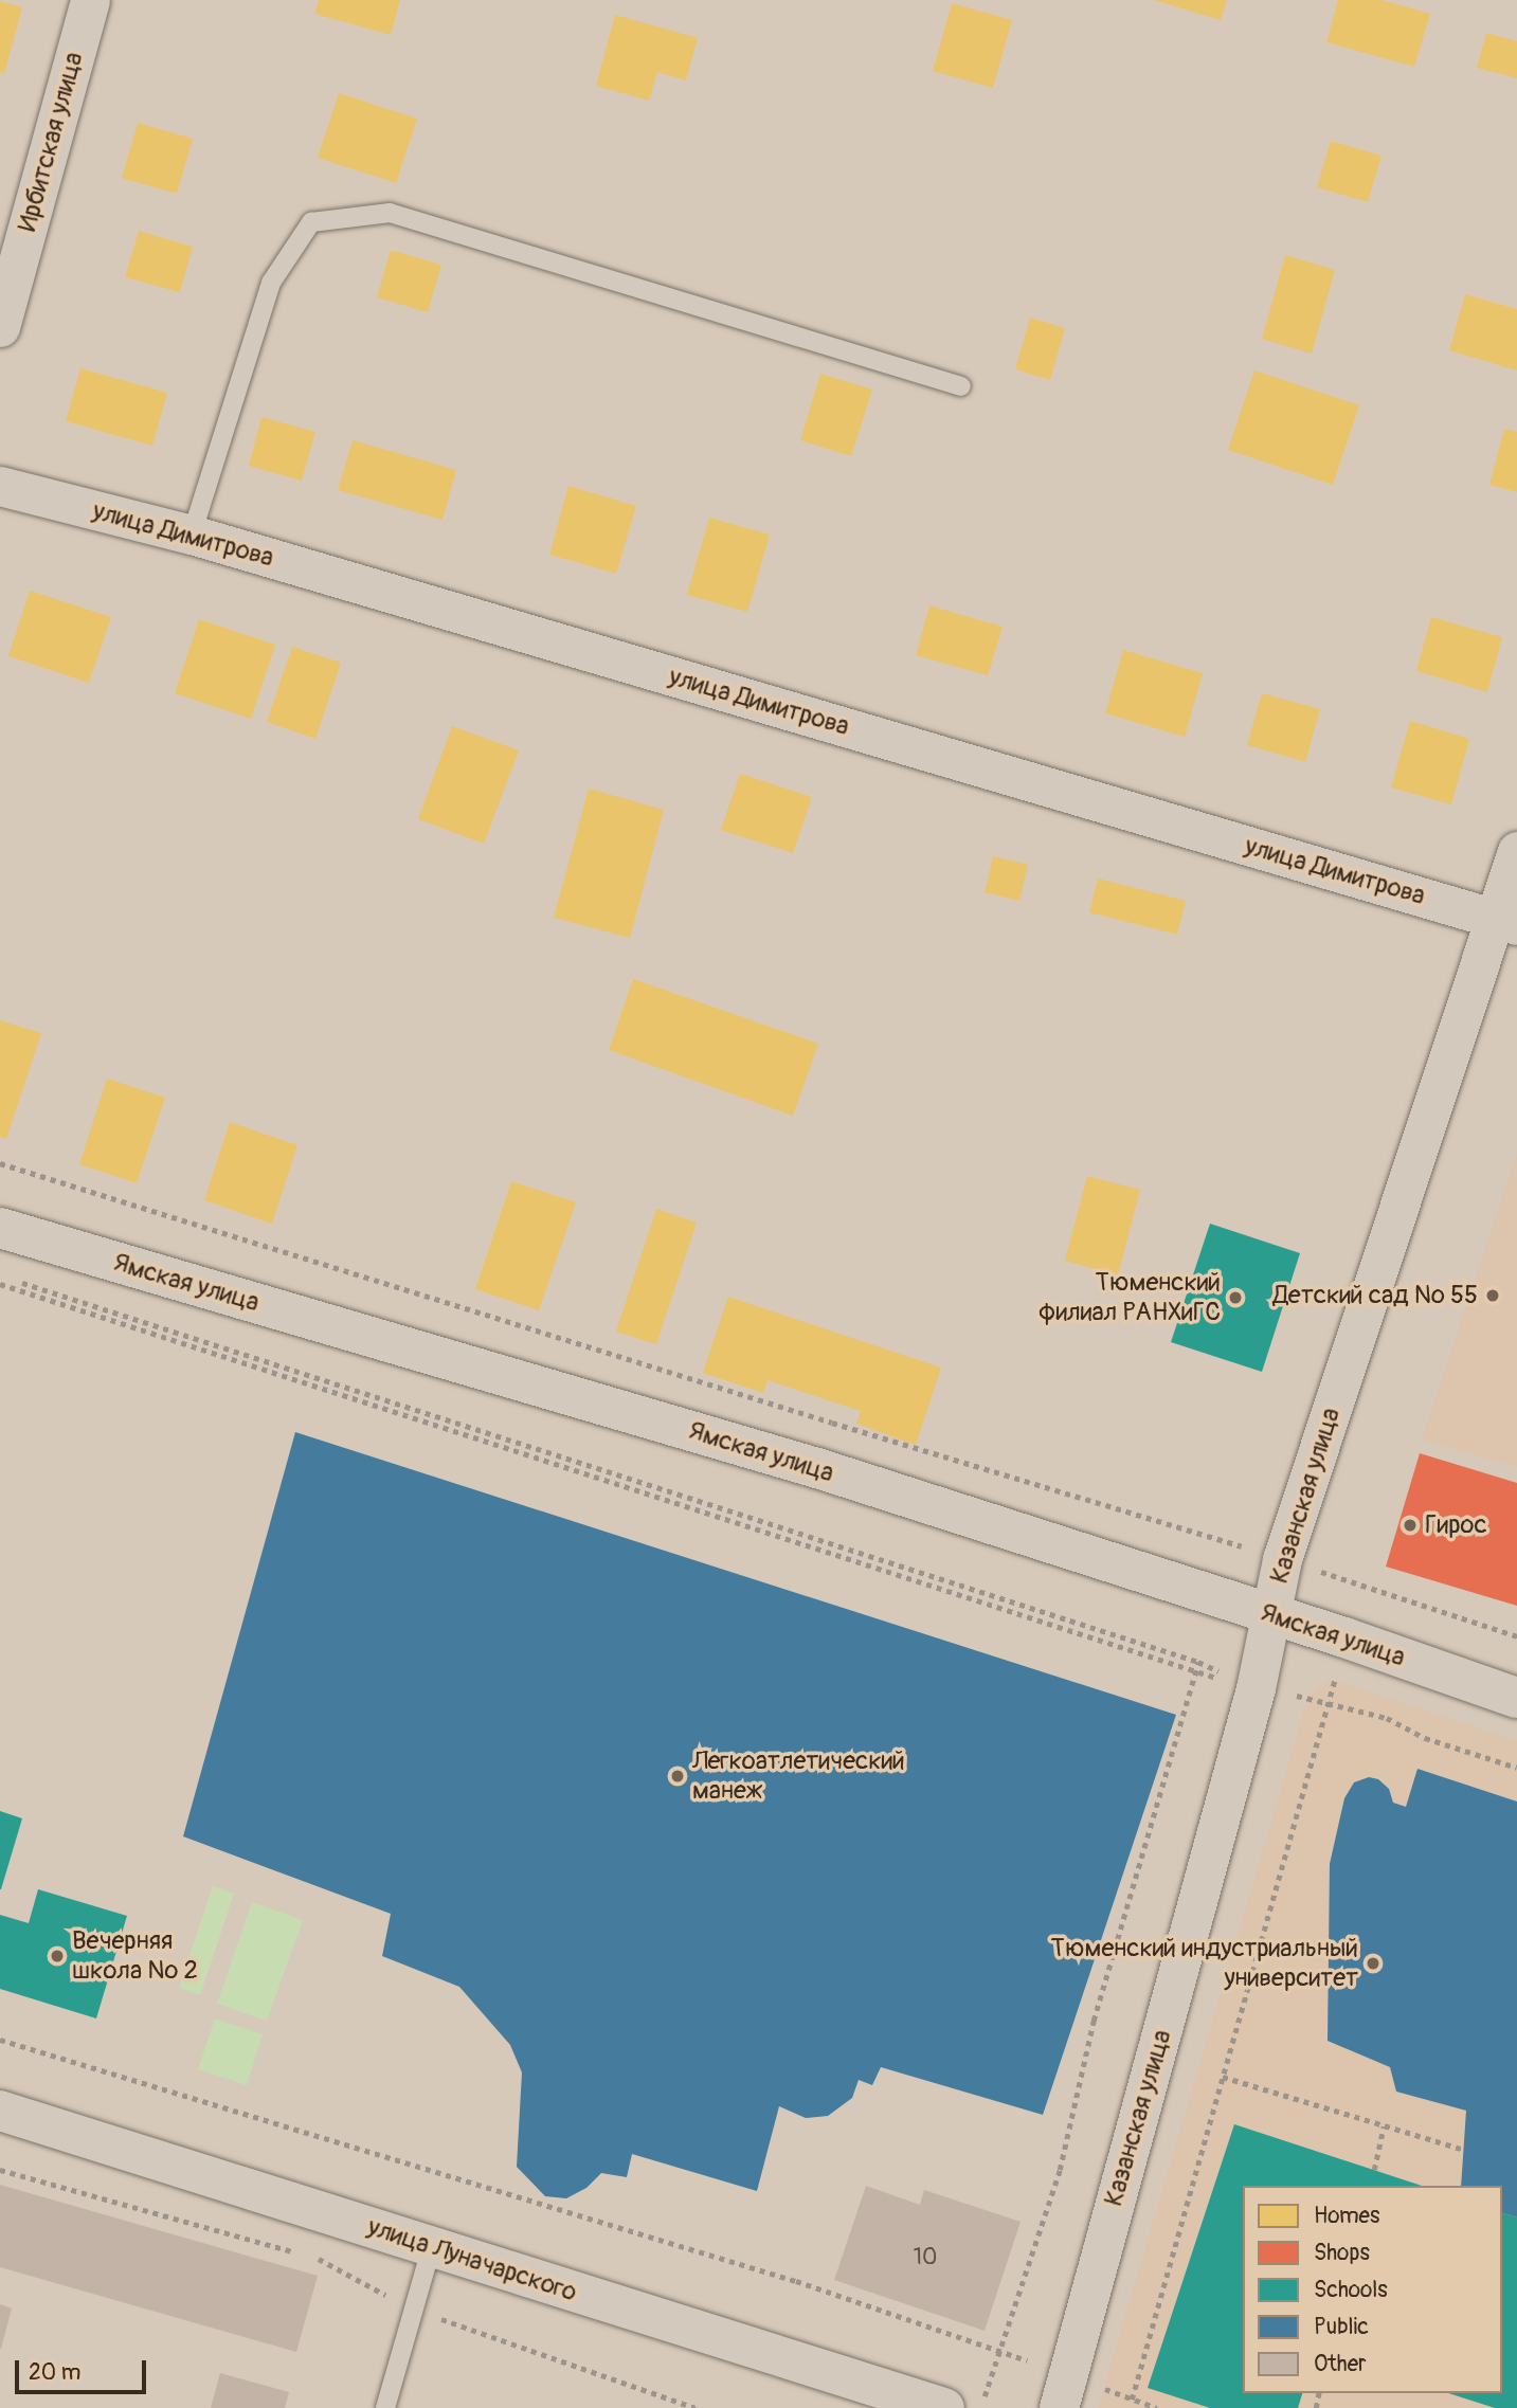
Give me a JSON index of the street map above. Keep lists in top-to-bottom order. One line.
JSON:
{"streets":{"main road":["Ямская улица","улица Луначарского"],"street":["Ирбитская улица","улица Димитрова","Казанская улица"]},"crossings":[["улица Димитрова","Казанская улица"],["Ямская улица","Казанская улица"]],"places":["Детский сад № 55","Тюменский филиал РАНХиГС","Гирос","Легкоатлетический манеж","Вечерняя школа № 2","Тюменский индустриальный университет"],"house_numbers":["10"],"legend":["Homes","Shops","Schools","Public","Other"],"scale_bar":"20 m"}
